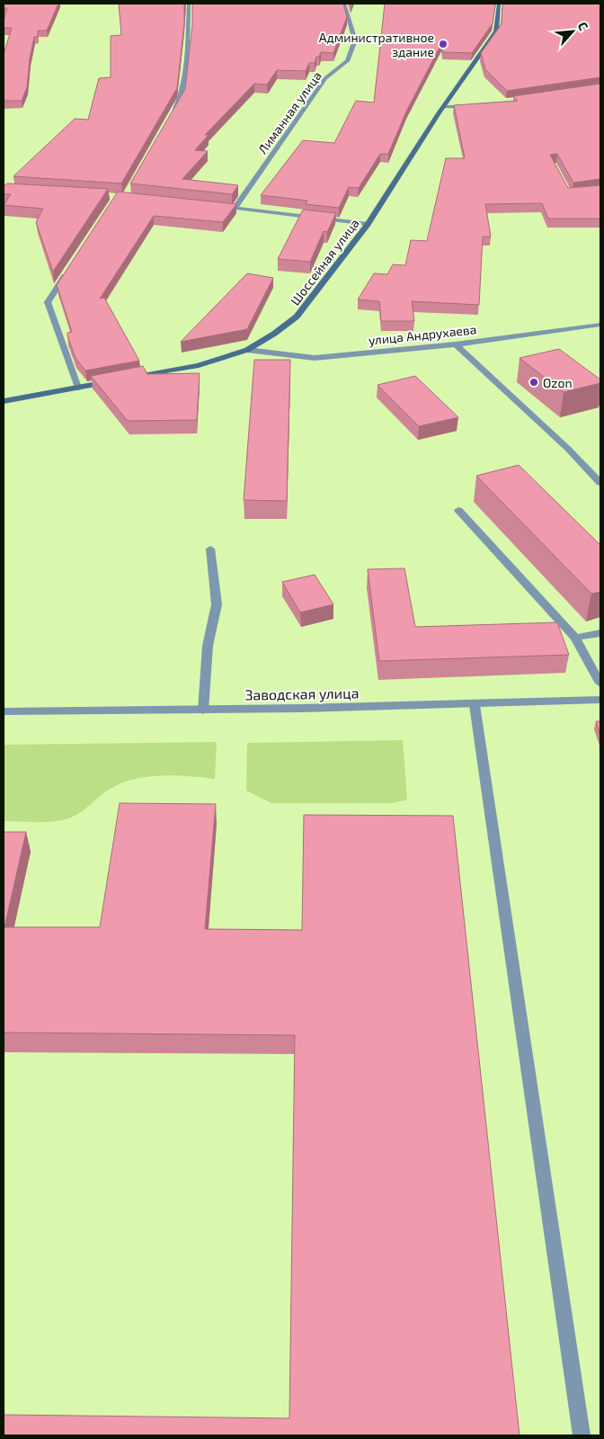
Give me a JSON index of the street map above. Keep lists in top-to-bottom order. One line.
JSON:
{"streets":{"main road":["Шоссейная улица"],"street":["Лиманная улица","улица Андрухаева","Заводская улица"]},"crossings":[["Шоссейная улица","улица Андрухаева"]],"places":["Административное здание","Ozon"],"north":"top right"}
